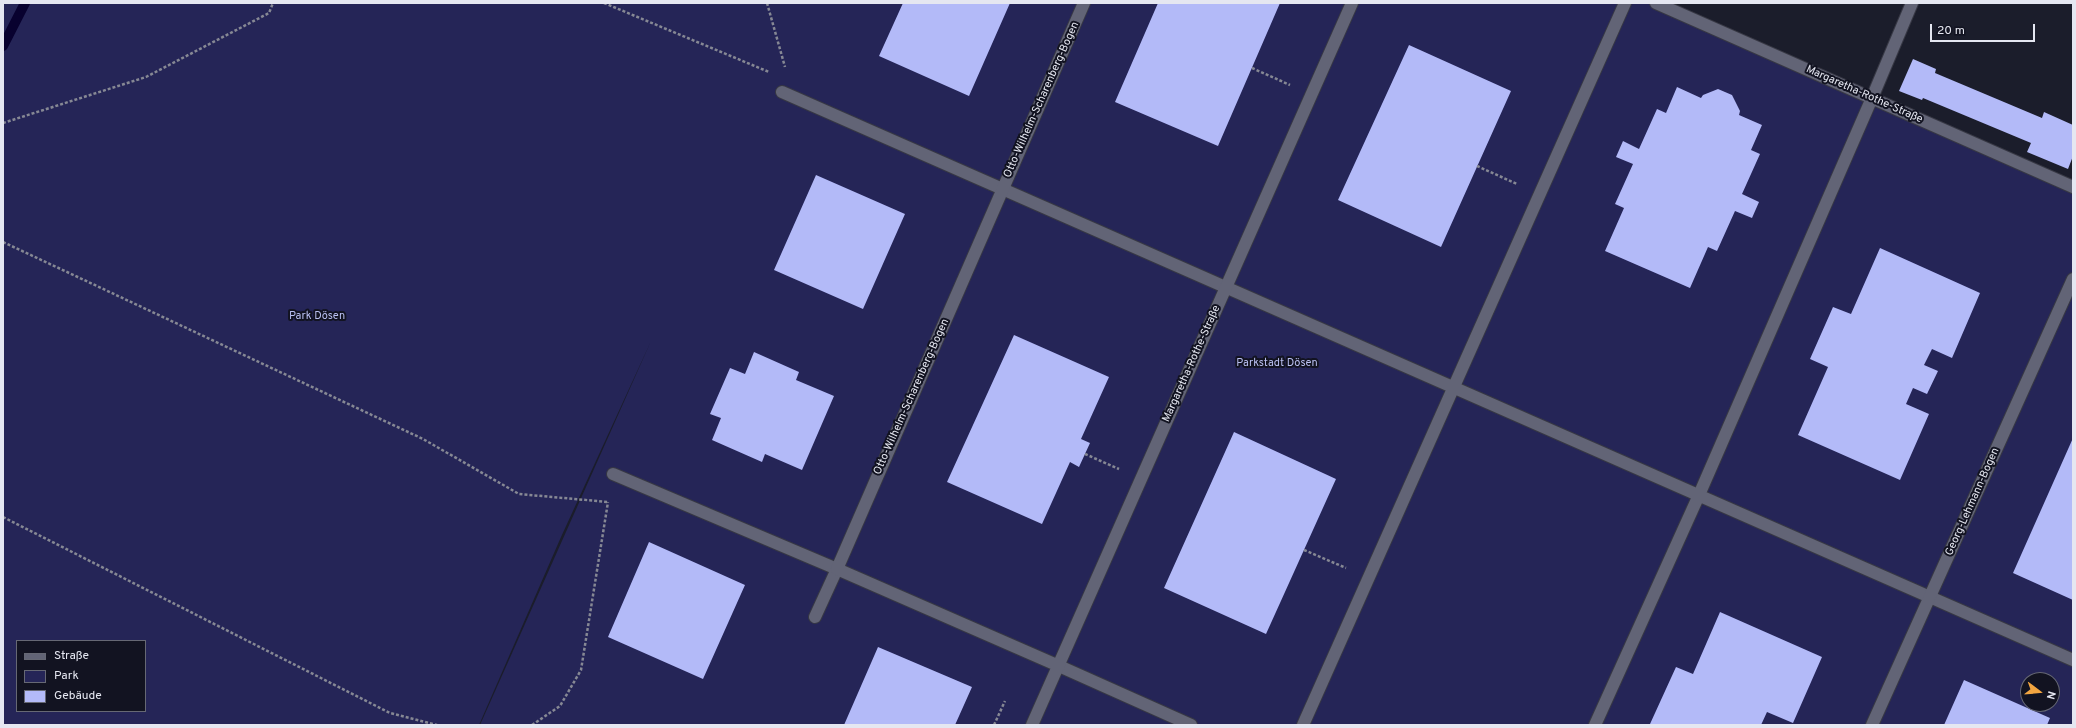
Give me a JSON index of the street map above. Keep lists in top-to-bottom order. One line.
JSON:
{"streets":{"street":["Margaretha-Rothe-Straße","Otto-Wilhelm-Scharenberg-Bogen","Georg-Lehmann-Bogen"]},"parks":["Park Dösen","Parkstadt Dösen"],"legend":["Straße","Park","Gebäude"],"scale_bar":"20 m","north":"right"}
